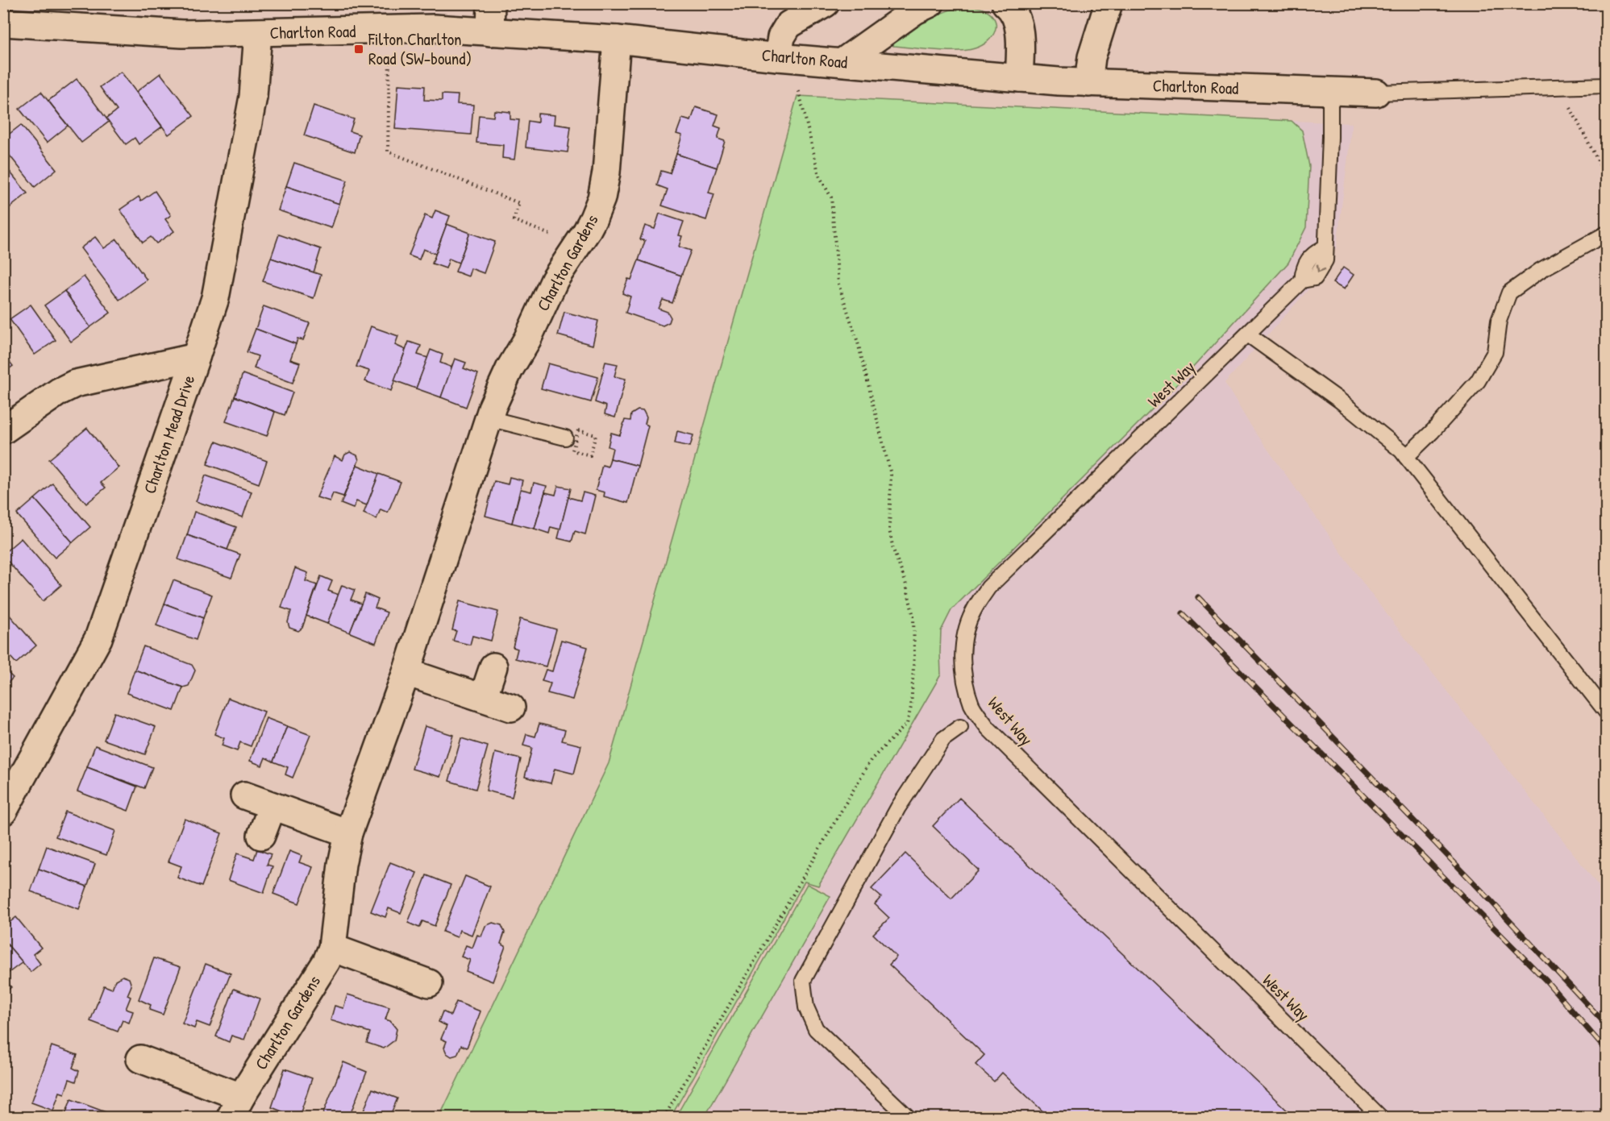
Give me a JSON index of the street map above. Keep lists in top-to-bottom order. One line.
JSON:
{"streets":{"street":["Charlton Road","Charlton Gardens","Charlton Mead Drive"],"lane":["West Way"]},"crossings":[["Charlton Road","Charlton Gardens"],["Charlton Road","West Way"],["Charlton Road","Charlton Mead Drive"]],"places":{"transit":["Filton Charlton Road (SW-bound)"]}}
